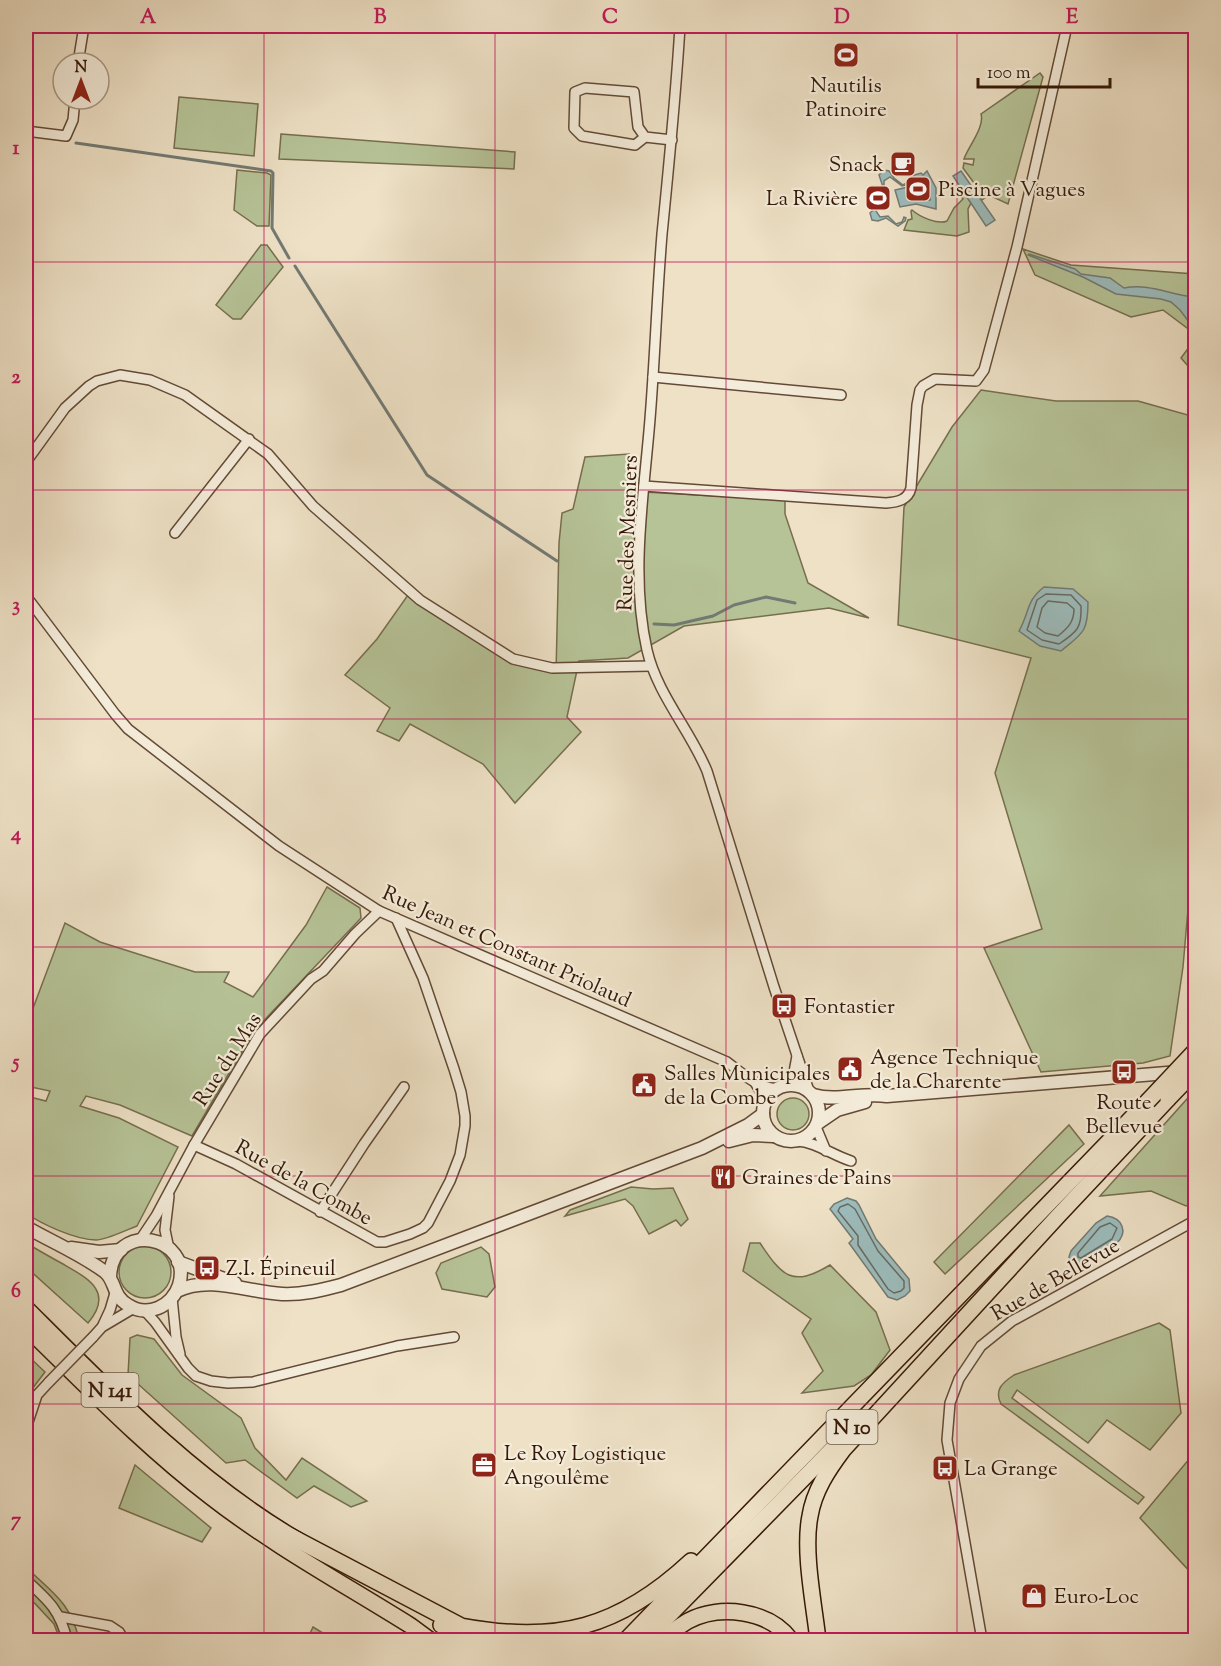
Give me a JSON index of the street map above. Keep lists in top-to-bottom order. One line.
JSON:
{"streets":{"highway":["N 141","N 10"],"street":["Rue des Mesniers","Rue Jean et Constant Priolaud","Rue du Mas","Rue de la Combe","Rue de Bellevue"]},"crossings":[["Rue des Mesniers","Rue Jean et Constant Priolaud"],["Rue Jean et Constant Priolaud","Rue du Mas"],["Rue Jean et Constant Priolaud","Rue de la Combe"],["Rue du Mas","Rue de la Combe"]],"places":{"sports":["Nautilis Patinoire","Piscine à Vagues","La Rivière"],"cafe":["Snack"],"bus stop":["Fontastier","Route Bellevue","Z.I. Épineuil","La Grange"],"public building":["Agence Technique de la Charente","Salles Municipales de la Combe"],"restaurant":["Graines de Pains"],"office":["Le Roy Logistique Angoulême"],"shop":["Euro-Loc"]},"scale_bar":"100 m","north":"top","grid":{"columns":["A","B","C","D","E"],"rows":["1","2","3","4","5","6","7"]}}
